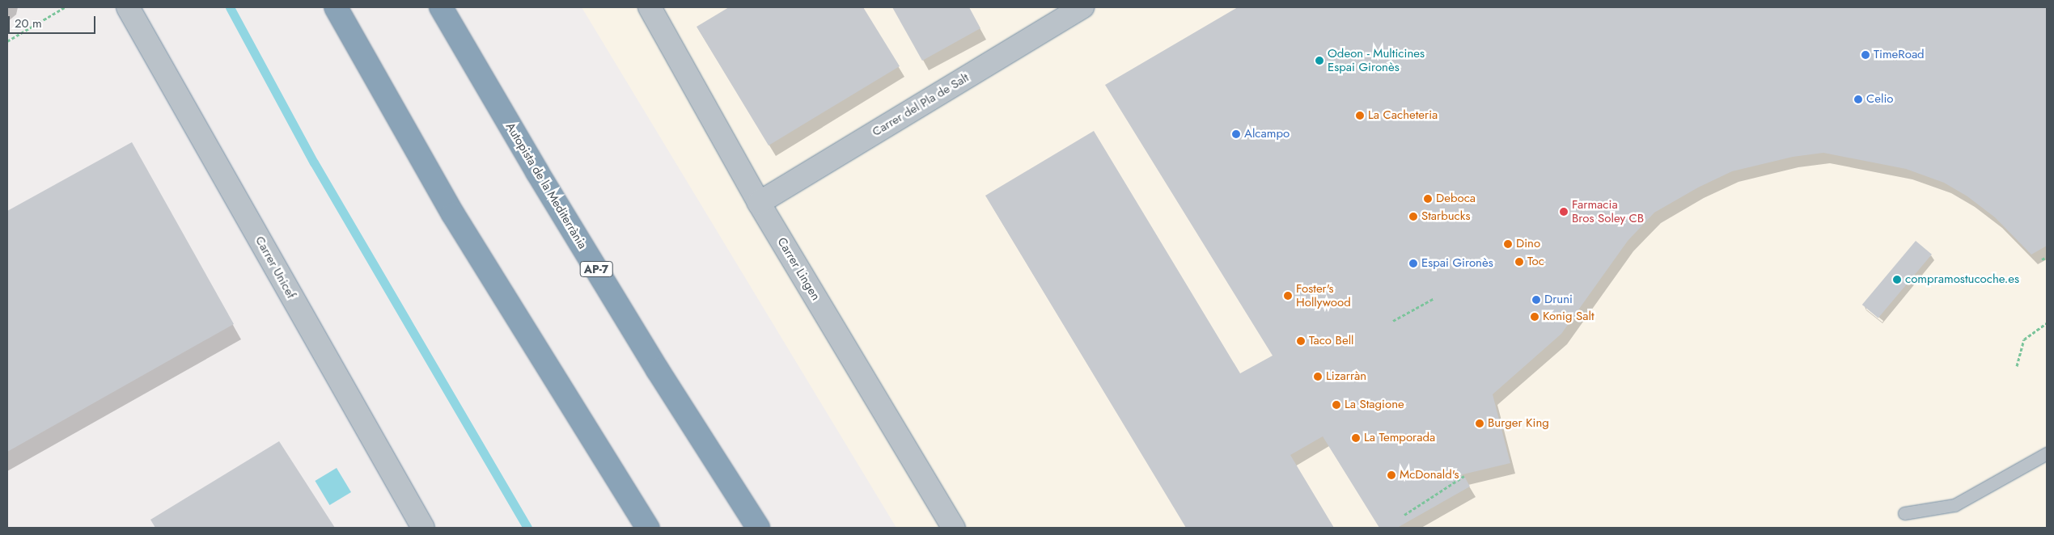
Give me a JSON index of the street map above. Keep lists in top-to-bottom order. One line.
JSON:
{"streets":{"highway":["Autopista de la Mediterrània","AP-7"],"street":["Carrer del Pla de Salt","Carrer Unicef","Carrer Lingen"]},"crossings":[["Carrer del Pla de Salt","Carrer Lingen"]],"places":["TimeRoad","Odeon - Multicines Espai Gironès","Celio","La Cacheteria","Alcampo","Deboca","Farmacia Bros Soley CB","Starbucks","Dino","Toc","Espai Gironès","compramostucoche.es","Foster's Hollywood","Druni","Konig Salt","Taco Bell","Lizarràn","La Stagione","Burger King","La Temporada","McDonald's"],"scale_bar":"20 m"}
